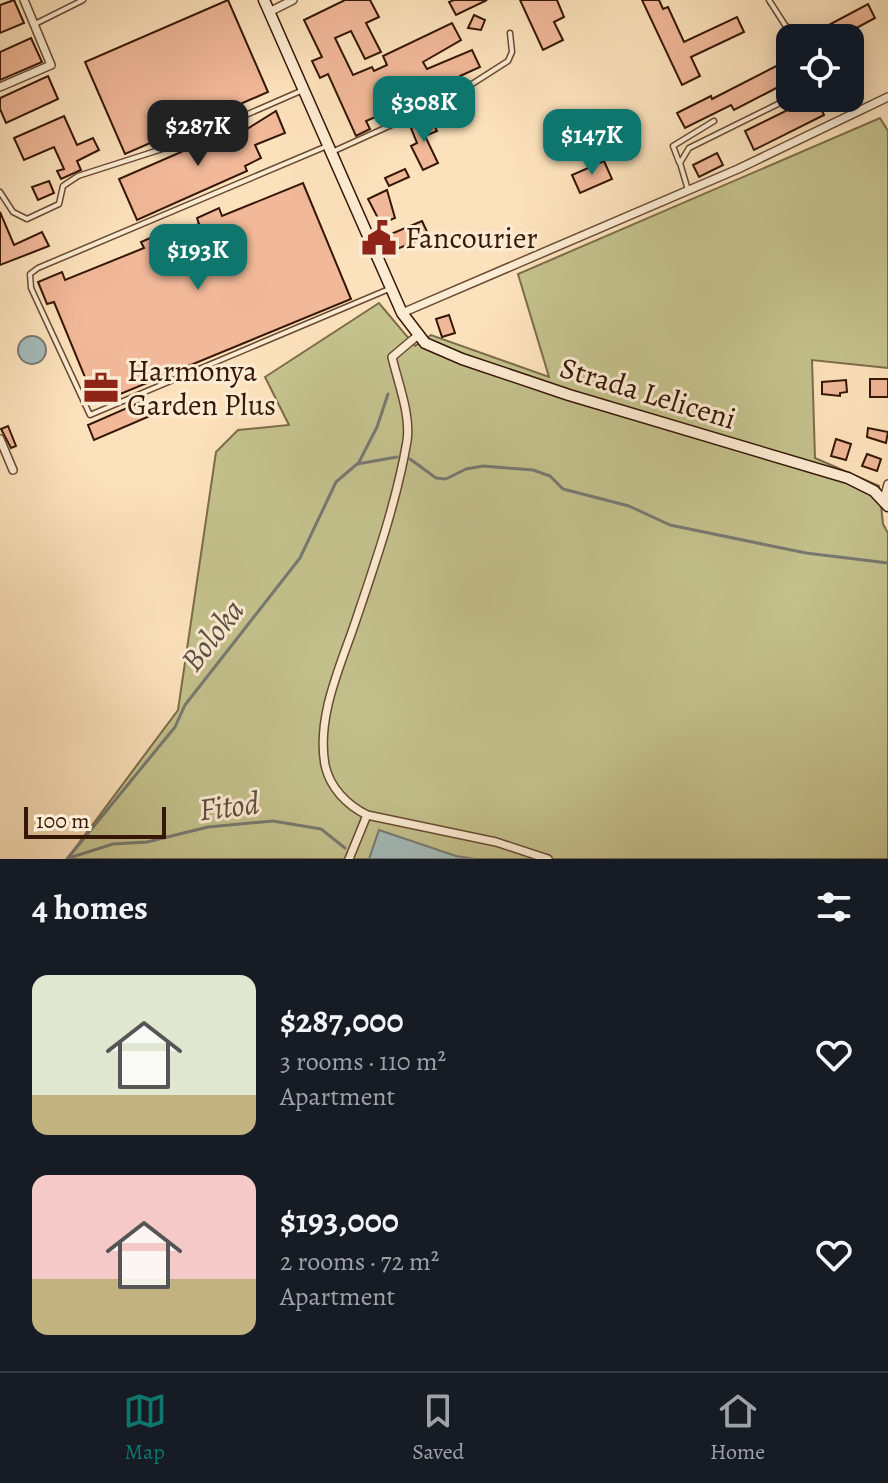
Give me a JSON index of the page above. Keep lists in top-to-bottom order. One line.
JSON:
{"streets":{"main road":["Strada Leliceni"]},"water":["Boloka","Fitod"],"places":{"public building":["Fancourier"],"office":["Harmonya Garden Plus"]},"scale_bar":"100 m","page":{"price":["$308K","$287K","$147K","$193K"],"scale":"100 m","heading":"4 homes","list":[{"name":"$287,000","note":"3 rooms · 110 m² · Apartment"},{"name":"$193,000","note":"2 rooms · 72 m² · Apartment"}],"tabs":["Map","Saved","Home"]}}
